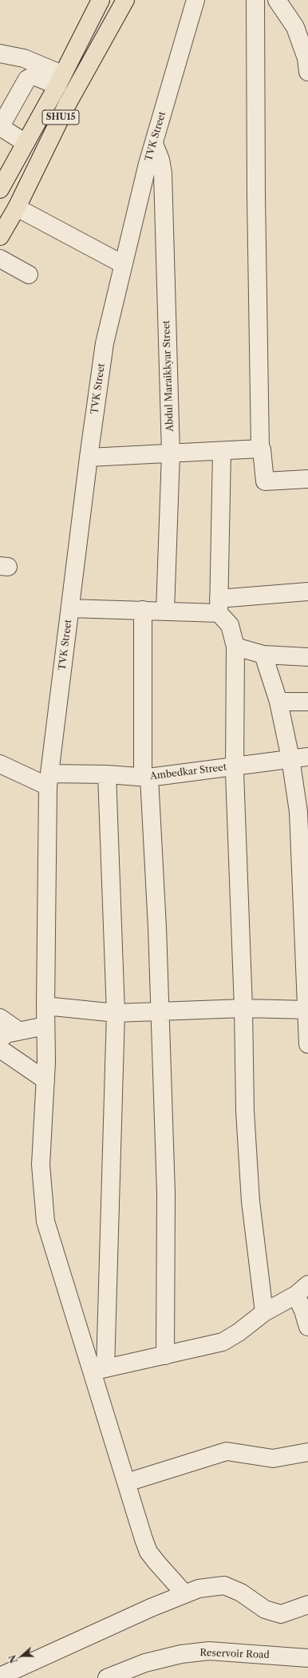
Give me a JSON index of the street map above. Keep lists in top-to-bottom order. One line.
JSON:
{"streets":{"main road":["SHU15"],"street":["TVK Street","Abdul Maraikkyar Street","Ambedkar Street","Reservoir Road"]},"crossings":[["TVK Street","Abdul Maraikkyar Street"],["TVK Street","Ambedkar Street"]],"north":"left"}
